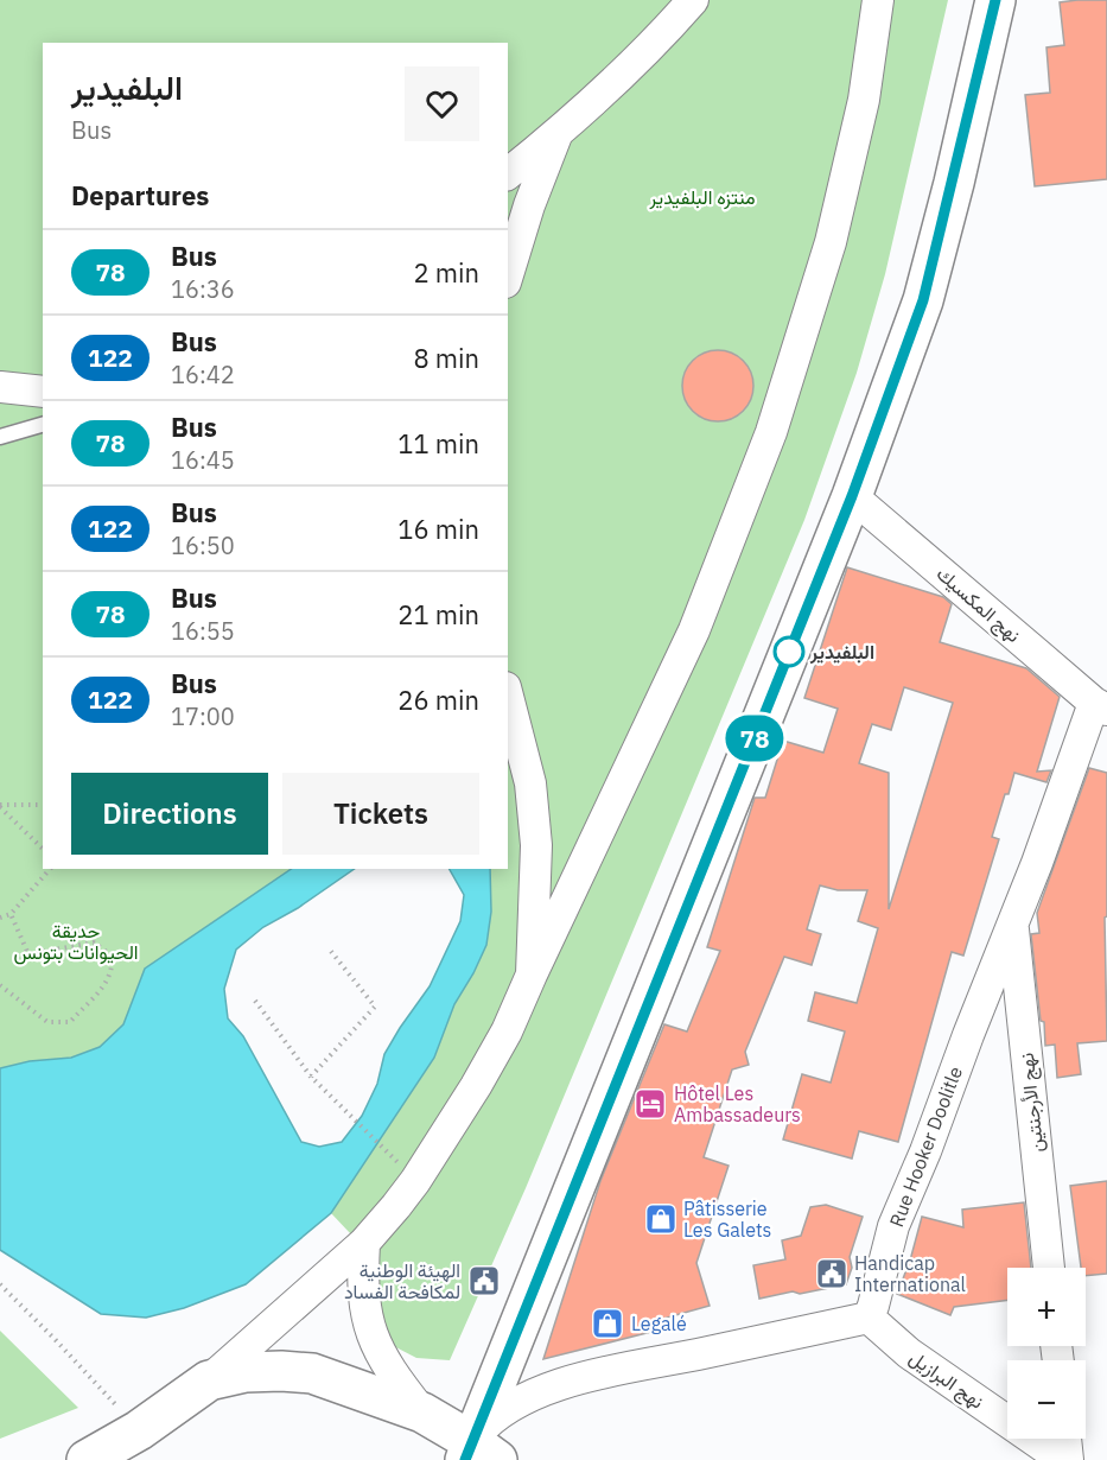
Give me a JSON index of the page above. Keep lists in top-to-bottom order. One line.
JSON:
{"streets":{"street":["نهج المكسيك","نهج الأرجنتين","Rue Hooker Doolitle","نهج البرازيل"]},"crossings":[["نهج المكسيك","Rue Hooker Doolitle"],["نهج الأرجنتين","Rue Hooker Doolitle"],["Rue Hooker Doolitle","نهج البرازيل"]],"parks":["منتزه البلفيدير","حديقة الحيوانات بتونس"],"places":{"other":["البلفيدير"],"hotel":["Hôtel Les Ambassadeurs"],"shop":["Pâtisserie Les Galets","Legalé"],"public building":["Handicap International","الهيئة الوطنية لمكافحة الفساد"]},"lines":["bus line 78"],"page":{"on_map":"78","heading":[["البلفيدير","Bus"],"Departures"],"list":[{"mark":"78","name":"Bus","note":"16:36","value":"2 min"},{"mark":"122","name":"Bus","note":"16:42","value":"8 min"},{"mark":"78","name":"Bus","note":"16:45","value":"11 min"},{"mark":"122","name":"Bus","note":"16:50","value":"16 min"},{"mark":"78","name":"Bus","note":"16:55","value":"21 min"},{"mark":"122","name":"Bus","note":"17:00","value":"26 min"}],"buttons":["Directions","Tickets"],"map_buttons":["+","−"]}}
